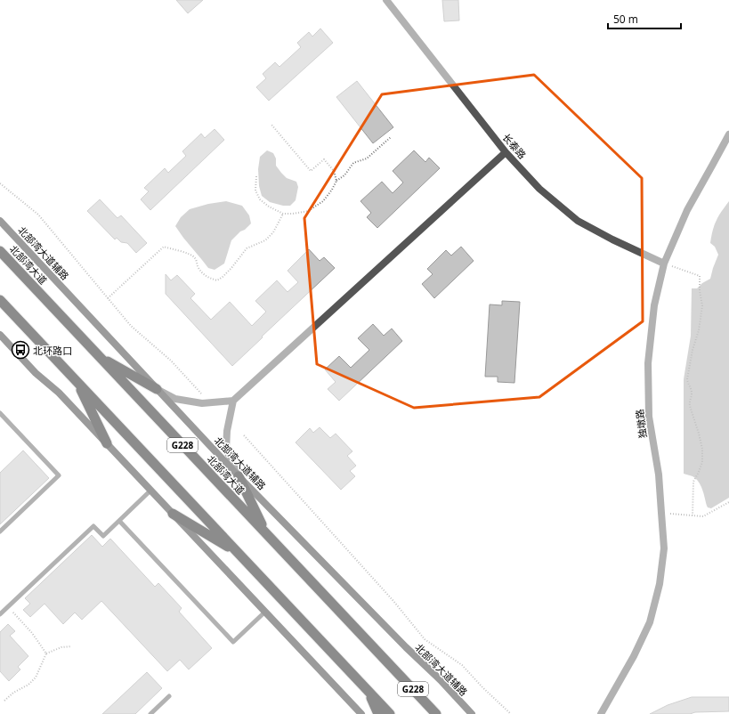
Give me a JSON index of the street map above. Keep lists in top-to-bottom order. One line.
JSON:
{"streets":{"highway":["北部湾大道","G228"],"main road":["北部湾大道辅路"],"street":["长泰路","独墩路"]},"crossings":[["长泰路","独墩路"]],"places":{"bus stop":["北环路口"]},"scale_bar":"50 m"}
